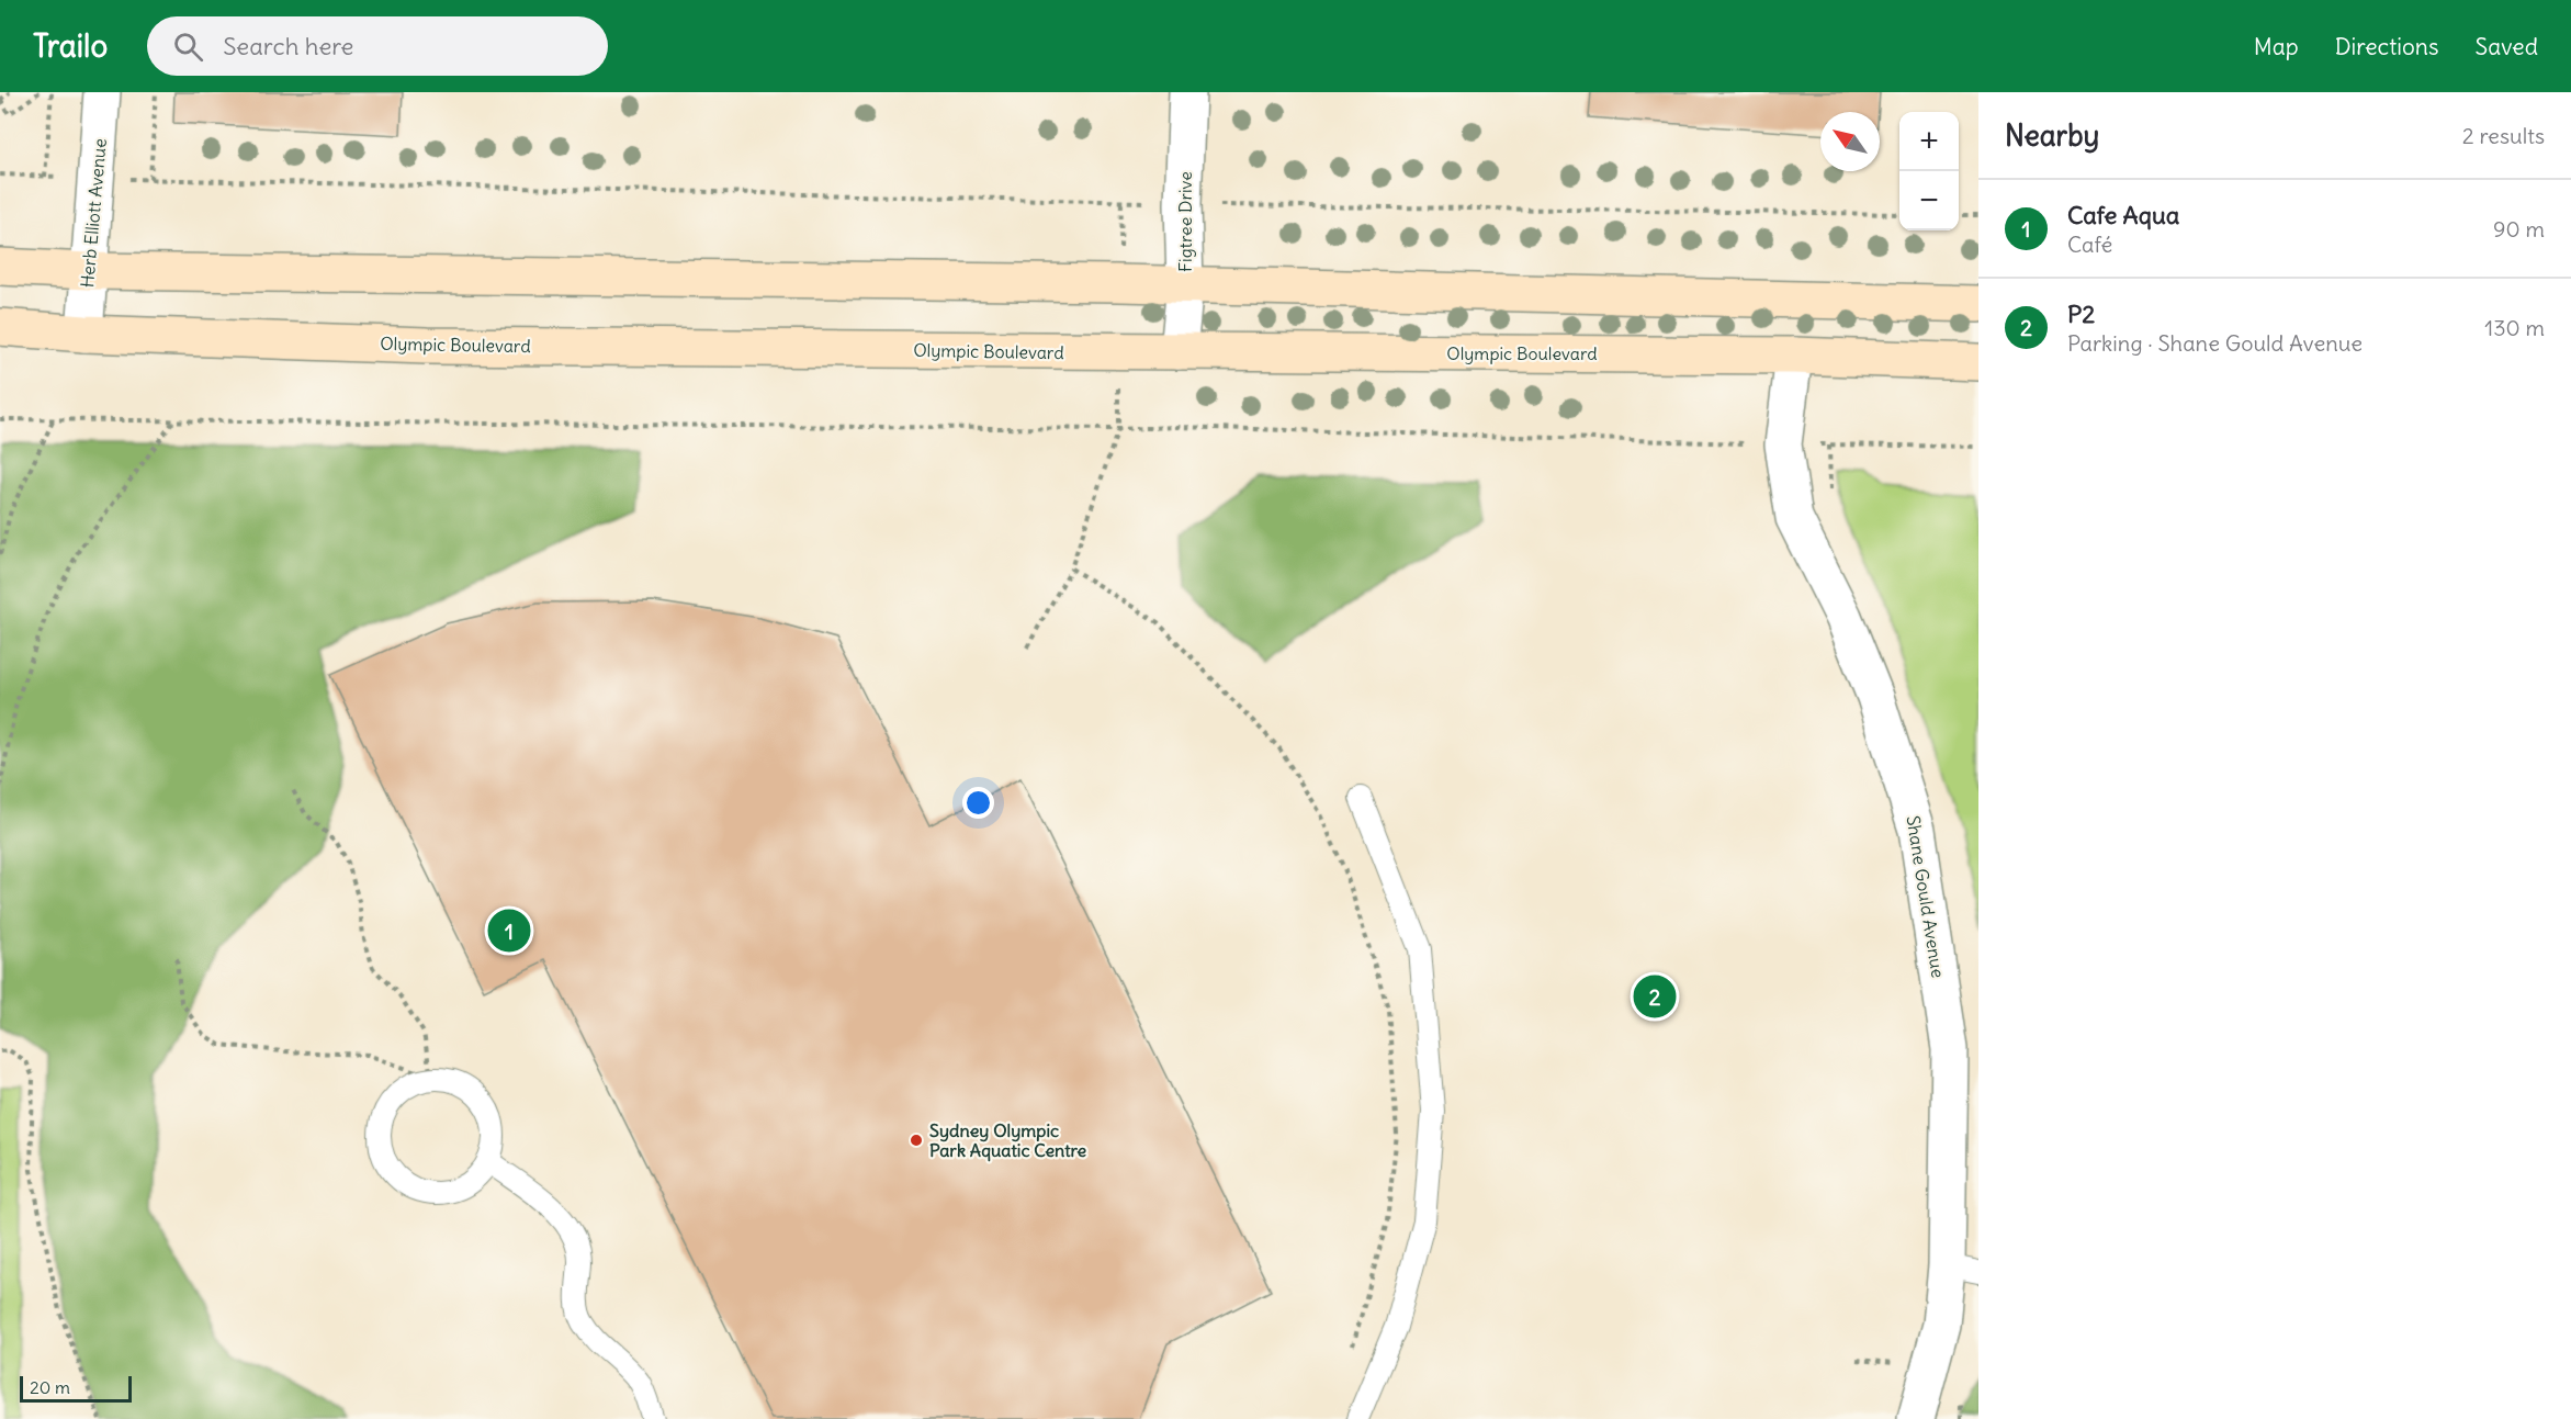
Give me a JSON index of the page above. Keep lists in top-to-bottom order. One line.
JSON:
{"streets":{"street":["Herb Elliott Avenue","Figtree Drive","Olympic Boulevard","Shane Gould Avenue"]},"crossings":[["Herb Elliott Avenue","Olympic Boulevard"],["Figtree Drive","Olympic Boulevard"],["Olympic Boulevard","Shane Gould Avenue"]],"places":["Sydney Olympic Park Aquatic Centre"],"scale_bar":"20 m","north":"top left","page":{"header":"Trailo","search":"Search here","nav":["Map","Directions","Saved"],"heading":["Nearby","2 results"],"map_buttons":["+","−"],"list":[{"mark":"1","name":"Cafe Aqua","note":"Café","value":"90 m"},{"mark":"2","name":"P2","note":"Parking · Shane Gould Avenue","value":"130 m"}],"pins":["1","2"],"scale":"20 m"}}
